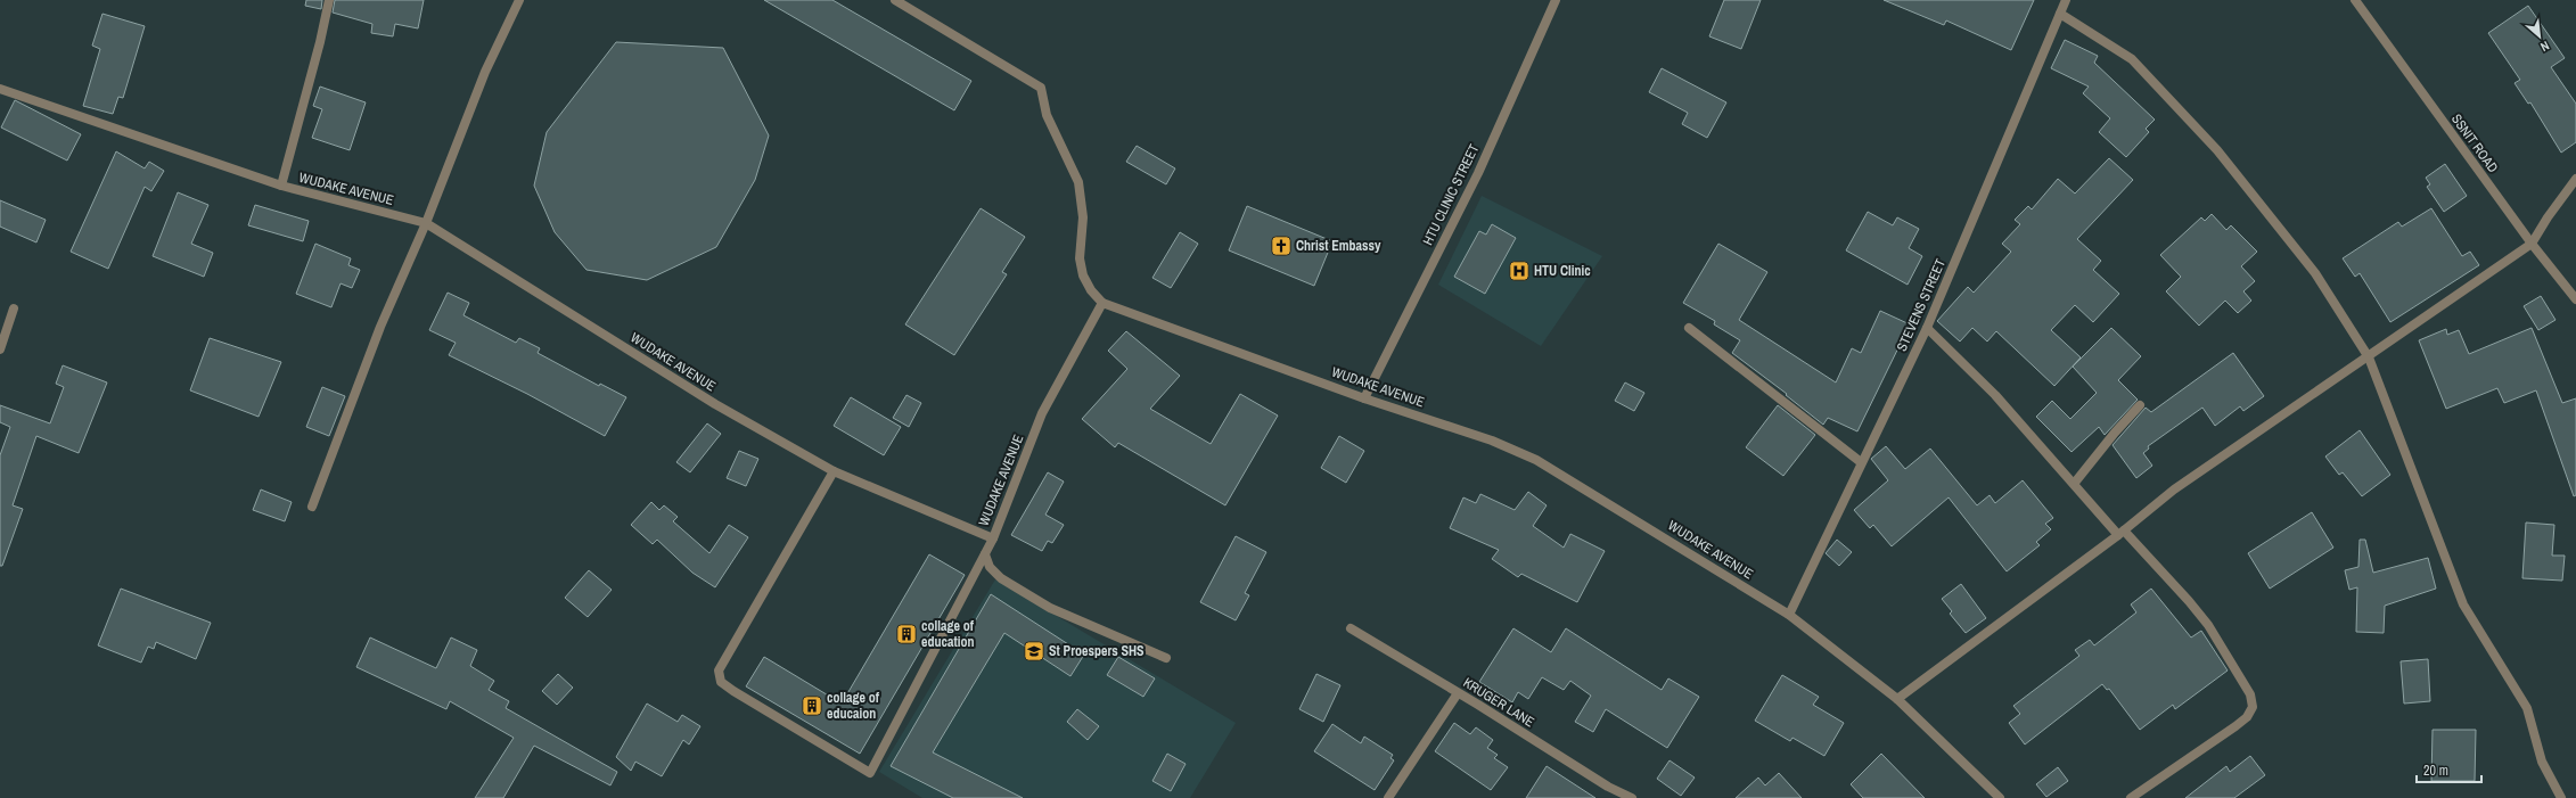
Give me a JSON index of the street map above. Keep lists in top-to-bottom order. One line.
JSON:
{"streets":{"street":["SSNIT ROAD","WUDAKE AVENUE","HTU CLINIC STREET","STEVENS STREET","KRUGER LANE"]},"crossings":[["WUDAKE AVENUE","HTU CLINIC STREET"],["WUDAKE AVENUE","STEVENS STREET"]],"places":{"church":["Christ Embassy"],"hospital":["HTU Clinic"],"building":["collage of education","collage of educaion"],"school or university":["St Proespers SHS"]},"scale_bar":"20 m","north":"bottom right"}
